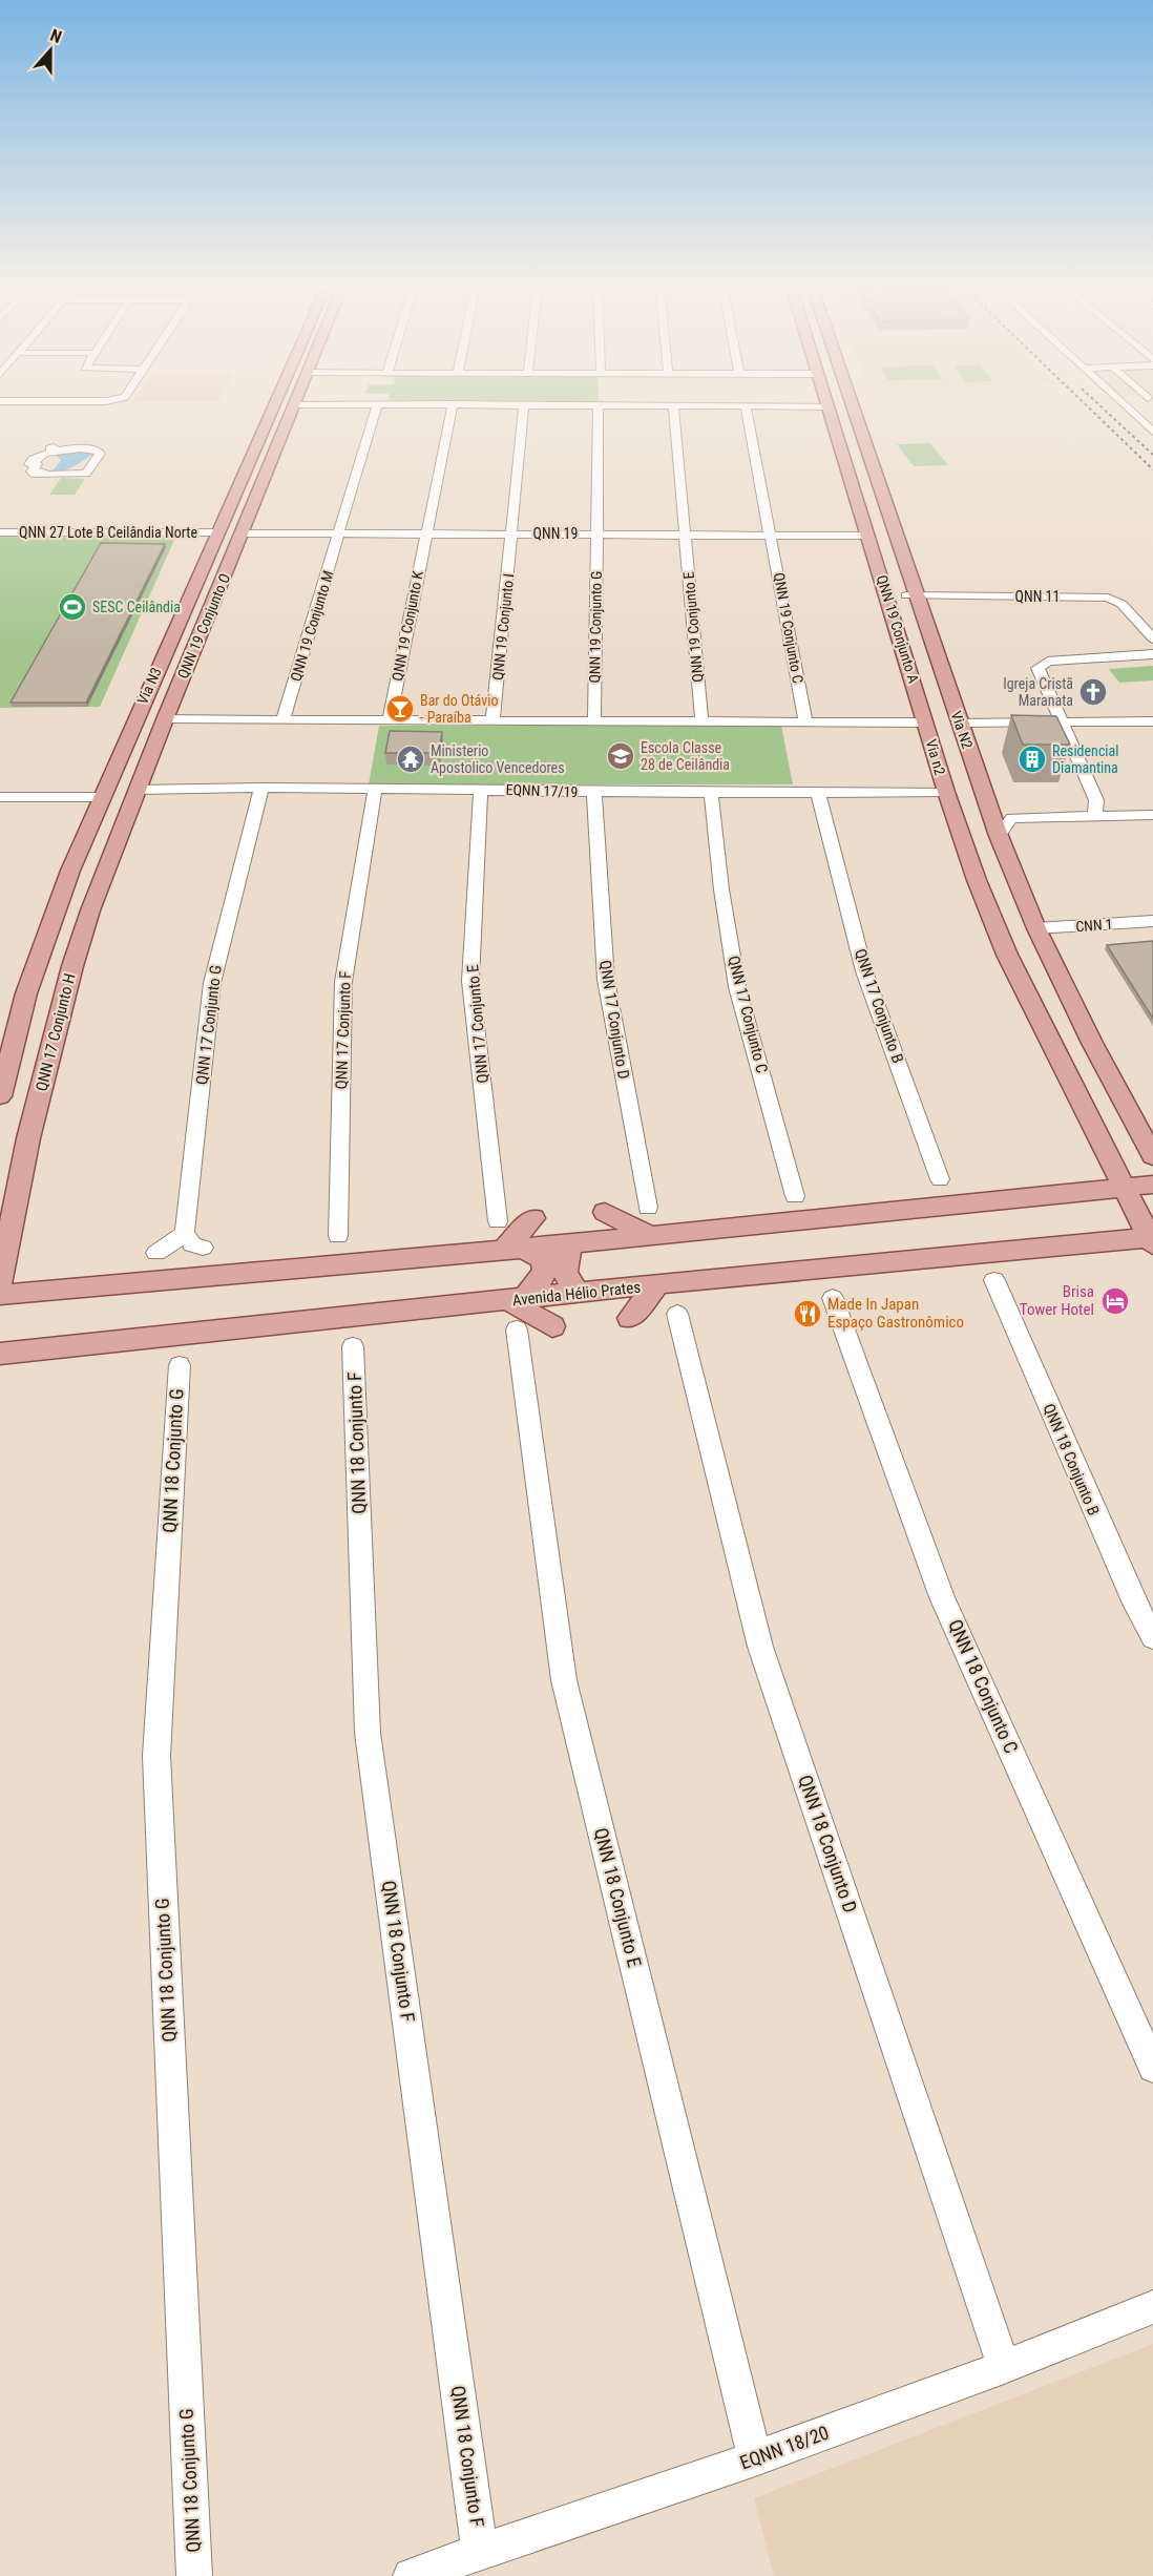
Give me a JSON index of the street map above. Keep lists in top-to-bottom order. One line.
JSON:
{"streets":{"main road":["QNN 19 Conjunto O","QNN 19 Conjunto A","Via N3","Via N2","Via n2","QNN 17 Conjunto H","Avenida Hélio Prates"],"street":["QNN 27 Lote B Ceilândia Norte","QNN 19","QNN 11","QNN 19 Conjunto M","QNN 19 Conjunto K","QNN 19 Conjunto I","QNN 19 Conjunto G","QNN 19 Conjunto E","QNN 19 Conjunto C","EQNN 17/19","CNN 1","QNN 17 Conjunto B","QNN 17 Conjunto C","QNN 17 Conjunto D","QNN 17 Conjunto E","QNN 17 Conjunto G","QNN 17 Conjunto F","QNN 18 Conjunto F","QNN 18 Conjunto B","QNN 18 Conjunto G","QNN 18 Conjunto C","QNN 18 Conjunto D","QNN 18 Conjunto E","EQNN 18/20"]},"crossings":[["QNN 27 Lote B Ceilândia Norte","Via N3"],["QNN 19","QNN 19 Conjunto O"],["QNN 19","QNN 19 Conjunto M"],["QNN 19","QNN 19 Conjunto K"],["QNN 19","QNN 19 Conjunto I"],["QNN 19","QNN 19 Conjunto G"],["QNN 19","QNN 19 Conjunto E"],["QNN 19","QNN 19 Conjunto C"],["QNN 19","QNN 19 Conjunto A"],["QNN 11","Via N2"],["QNN 19 Conjunto O","Via N3"],["QNN 19 Conjunto A","Via n2"],["Via N3","EQNN 17/19"],["Via N3","QNN 17 Conjunto H"],["Via N2","Via n2"],["Via N2","EQNN 17/19"],["Via N2","CNN 1"],["Via N2","Avenida Hélio Prates"],["Via n2","EQNN 17/19"],["EQNN 17/19","QNN 17 Conjunto B"],["EQNN 17/19","QNN 17 Conjunto C"],["EQNN 17/19","QNN 17 Conjunto D"],["EQNN 17/19","QNN 17 Conjunto E"],["EQNN 17/19","QNN 17 Conjunto G"],["EQNN 17/19","QNN 17 Conjunto F"],["EQNN 17/19","QNN 17 Conjunto H"],["QNN 18 Conjunto F","EQNN 18/20"],["QNN 18 Conjunto D","EQNN 18/20"],["QNN 18 Conjunto E","EQNN 18/20"]],"places":{"sports":["SESC Ceilândia"],"church":["Igreja Cristã Maranata"],"bar":["Bar do Otávio - Paraíba"],"school or university":["Escola Classe 28 de Ceilândia"],"temple":["Ministerio Apostolico Vencedores"],"building":["Residencial Diamantina"],"hotel":["Brisa Tower Hotel"],"restaurant":["Made In Japan Espaço Gastronômico"]},"north":"top"}
